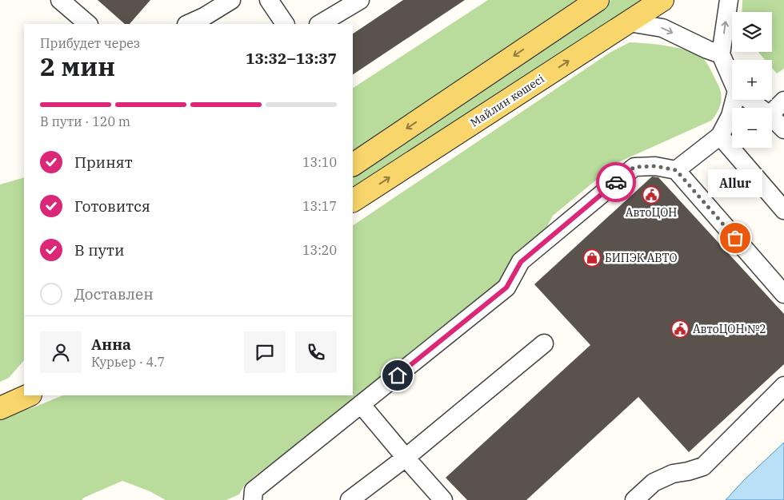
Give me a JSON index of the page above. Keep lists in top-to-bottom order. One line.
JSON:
{"streets":{"main road":["Майлин көшесі"]},"places":{"public building":["АвтоЦОН","АвтоЦОН №2"],"other":["Allur"],"shop":["БИПЭК АВТО"]},"page":{"map_buttons":["+","−"],"heading":["2 мин","Прибудет через","13:32–13:37"],"panel":["Анна","Курьер · 4.7"],"bar":"В пути · 120 m","list":[["Принят","13:10"],["Готовится","13:17"],["В пути","13:20"],"Доставлен"],"bubble":"Allur"}}
